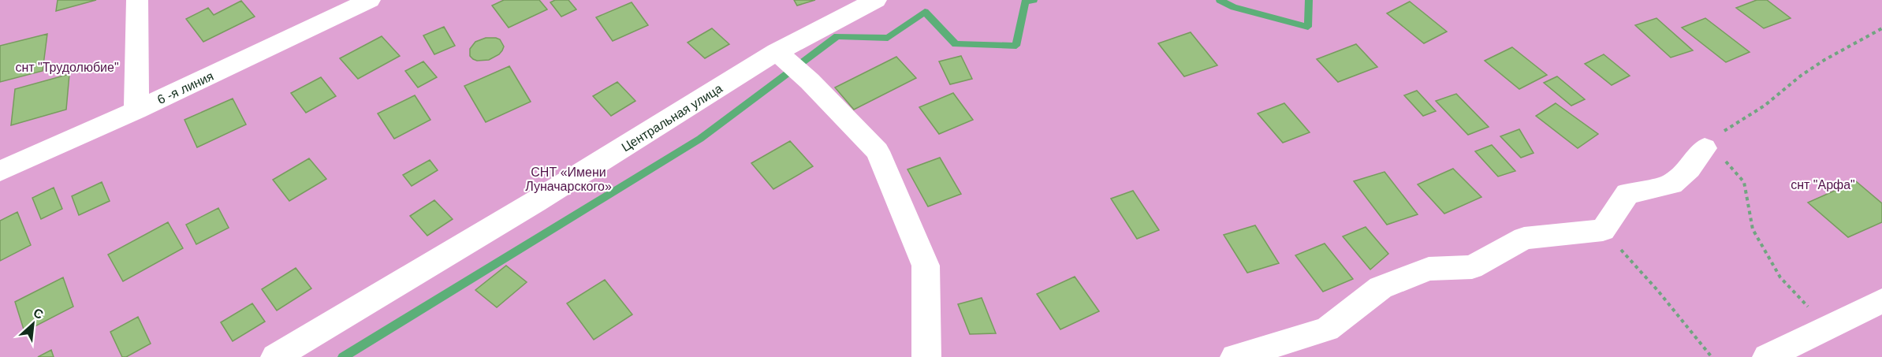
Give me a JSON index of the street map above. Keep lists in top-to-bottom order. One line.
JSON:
{"streets":{"street":["6 -я линия","Центральная улица"]},"parks":["снт \"Трудолюбие\"","СНТ «Имени Луначарского»","снт \"Арфа\""],"north":"top right"}
